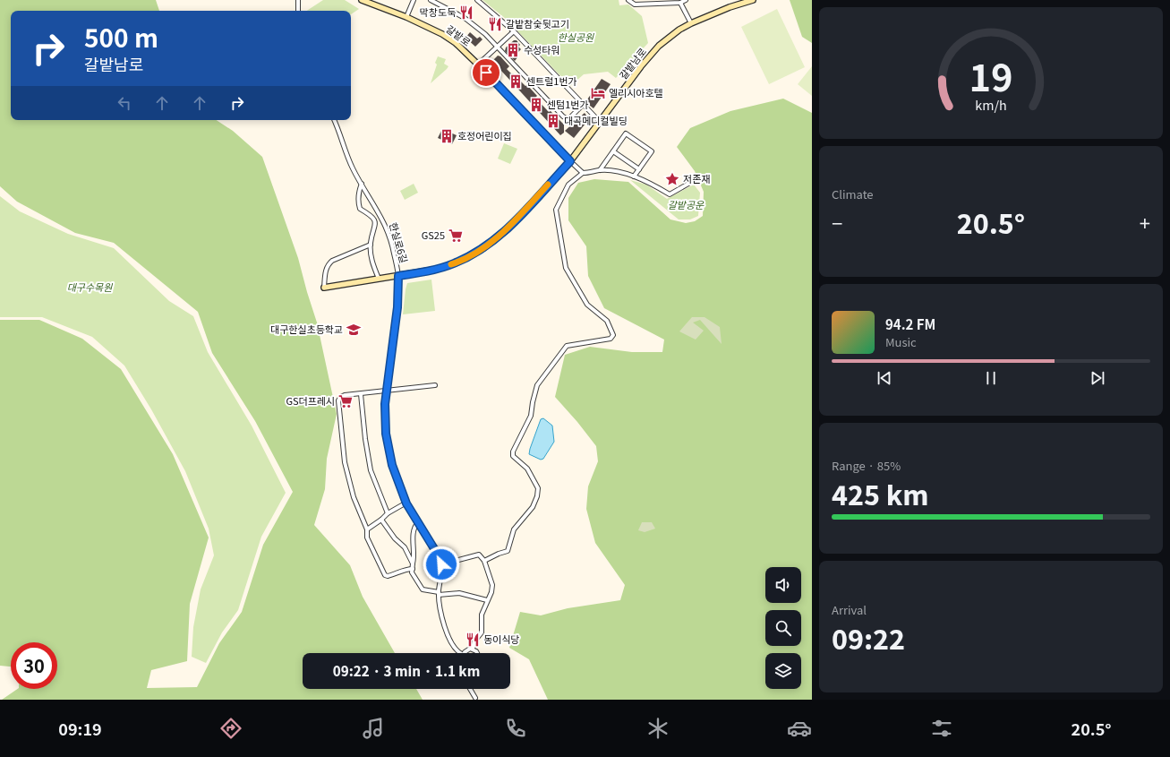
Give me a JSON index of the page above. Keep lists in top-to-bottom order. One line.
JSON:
{"streets":{"main road":["갈밭로","갈밭남로"],"street":["한실로6길"]},"crossings":[["갈밭로","갈밭남로"],["갈밭남로","한실로6길"]],"parks":["한실공원","갈밭공운","대구수목원"],"places":{"restaurant":["막창도둑","갈밭참숯뒷고기","동이식당"],"building":["수성타워","센트럴1번가","센텀1번가","대곡메디컬빌딩","호정어린이집"],"hotel":["엘리시아호텔"],"place":["저존재"],"supermarket":["GS25","GS더프레시"],"school or university":["대구한실초등학교"]},"page":{"turn":["500 m","갈밭남로"],"tile":["Climate",["Range · 85%","425 km"],["Arrival","09:22"]],"heat":["−","20.5°","+"],"song":["94.2 FM","Music"],"limit":"30","trip":"09:22 · 3 min · 1.1 km","tabs":["09:19","20.5°"],"gauge":["19","km/h"]}}
